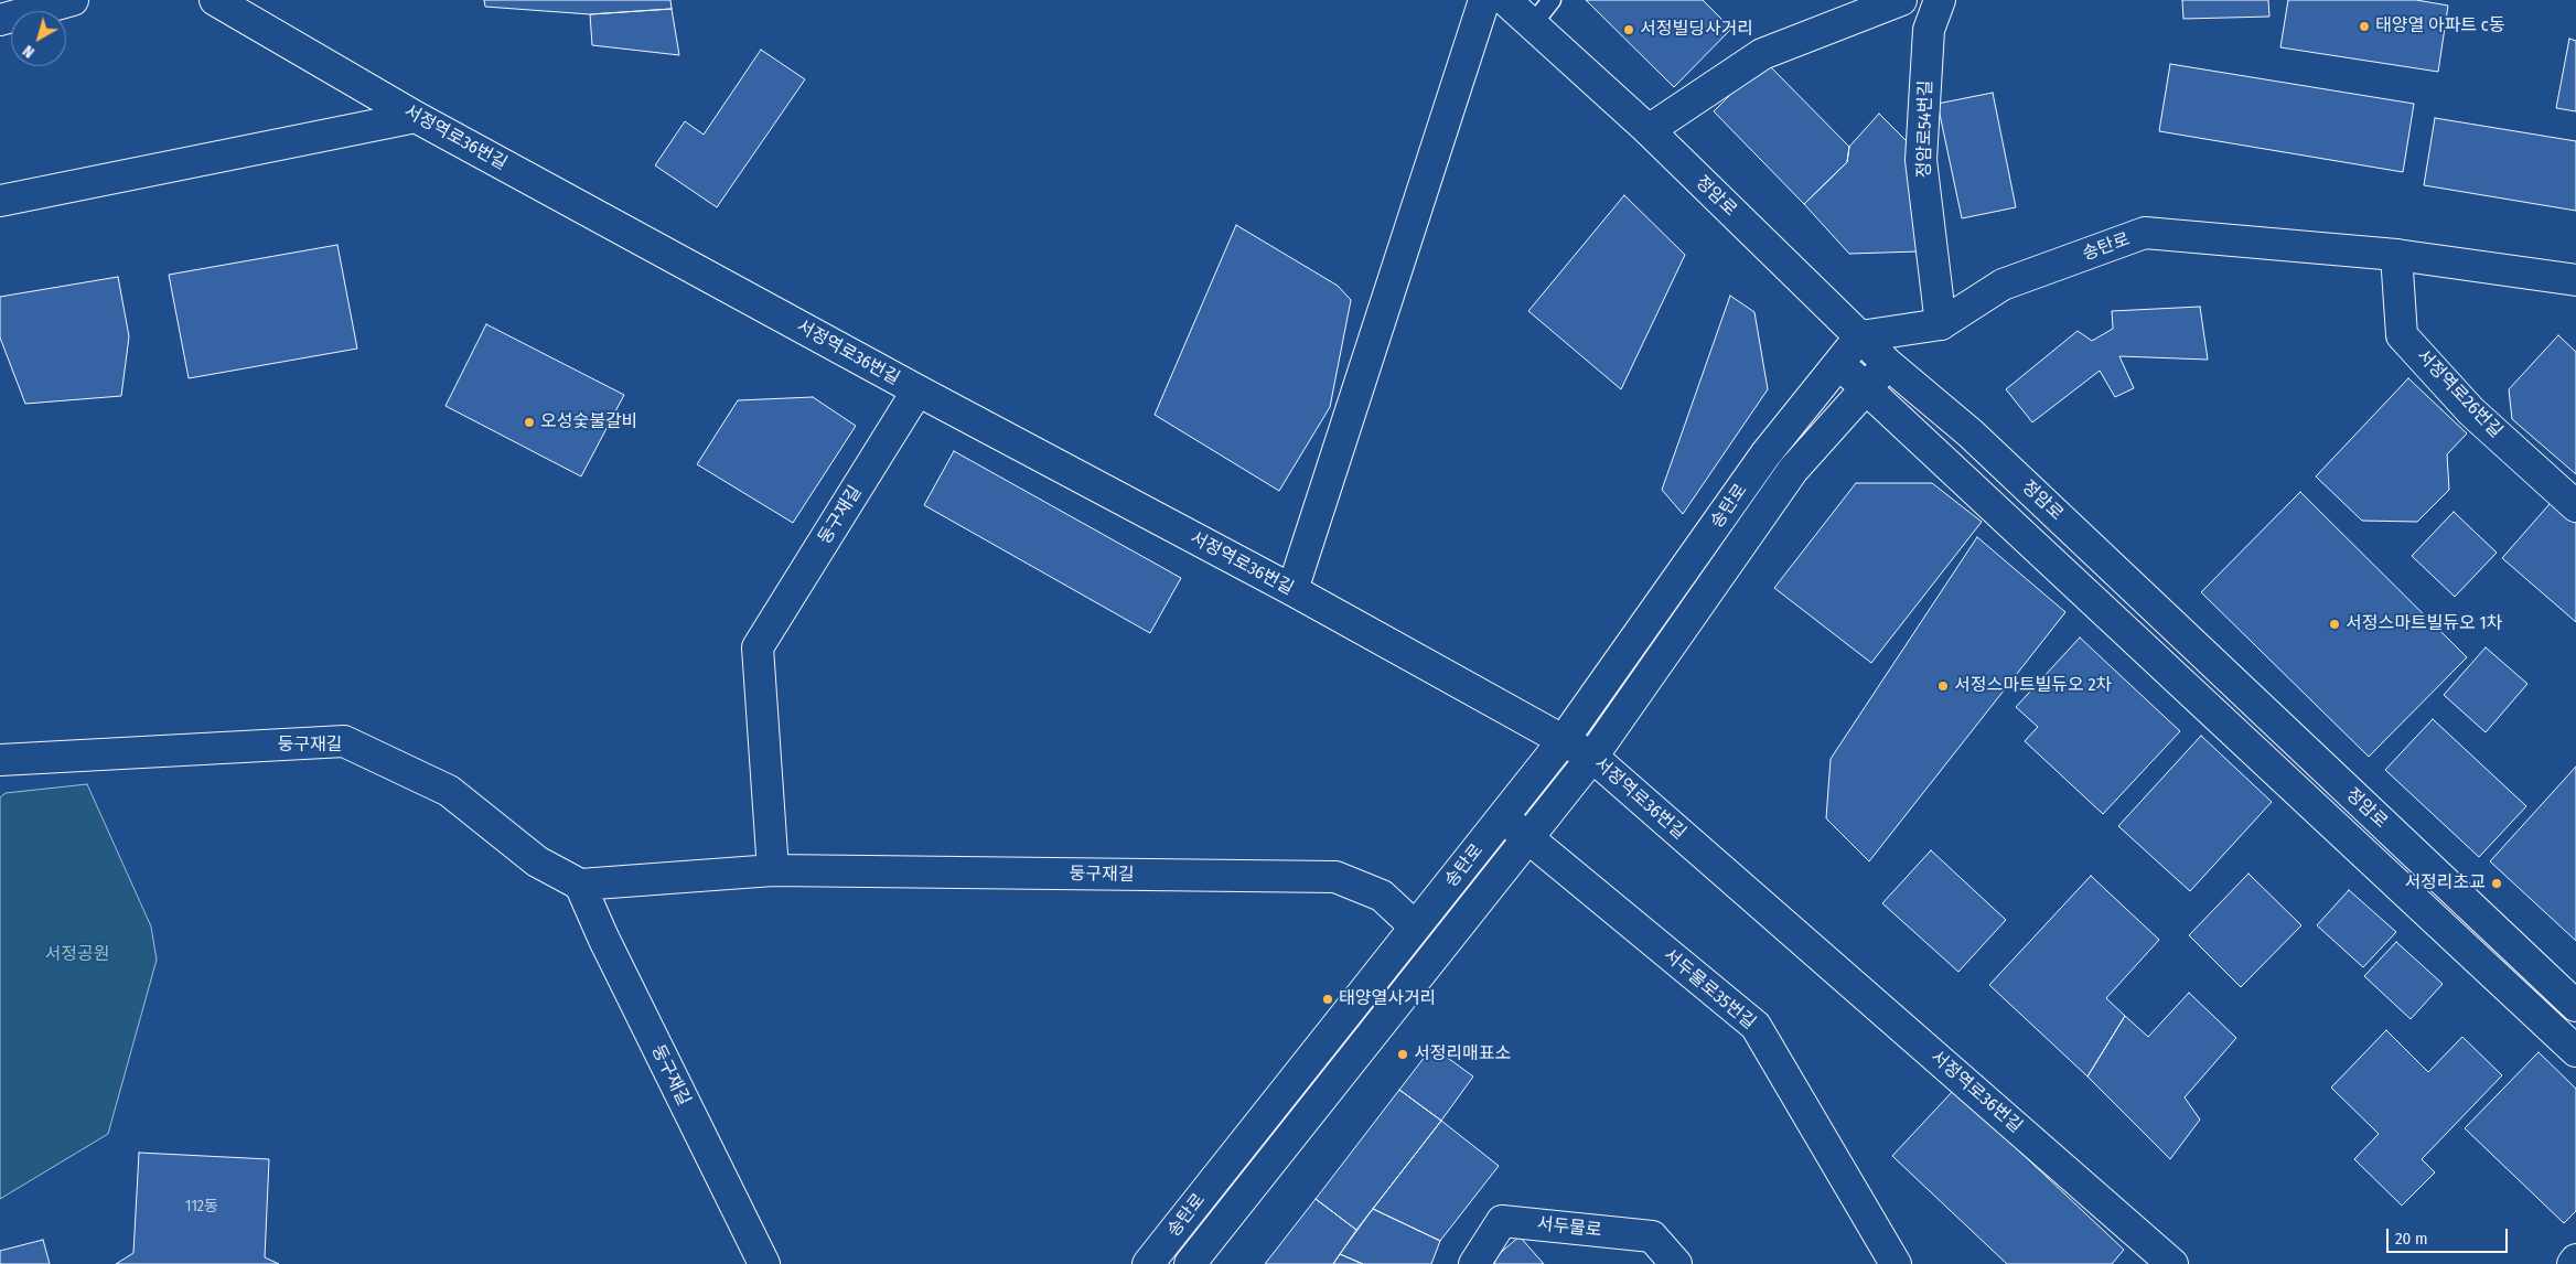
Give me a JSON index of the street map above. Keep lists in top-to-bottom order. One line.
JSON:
{"streets":{"street":["정암로54번길","서정역로36번길","정암로","송탄로","서정역로26번길","둥구재길","서두물로35번길","서두물로"]},"crossings":[["정암로54번길","송탄로"],["서정역로36번길","송탄로"],["서정역로36번길","둥구재길"],["정암로","송탄로"],["송탄로","서정역로26번길"],["송탄로","둥구재길"],["송탄로","서두물로35번길"]],"parks":["서정공원"],"places":["태양열 아파트 c동","서정빌딩사거리","오성숯불갈비","서정스마트빌듀오 1차","서정스마트빌듀오 2차","서정리초교","태양열사거리","서정리매표소"],"house_numbers":["112동"],"scale_bar":"20 m","north":"bottom left"}
